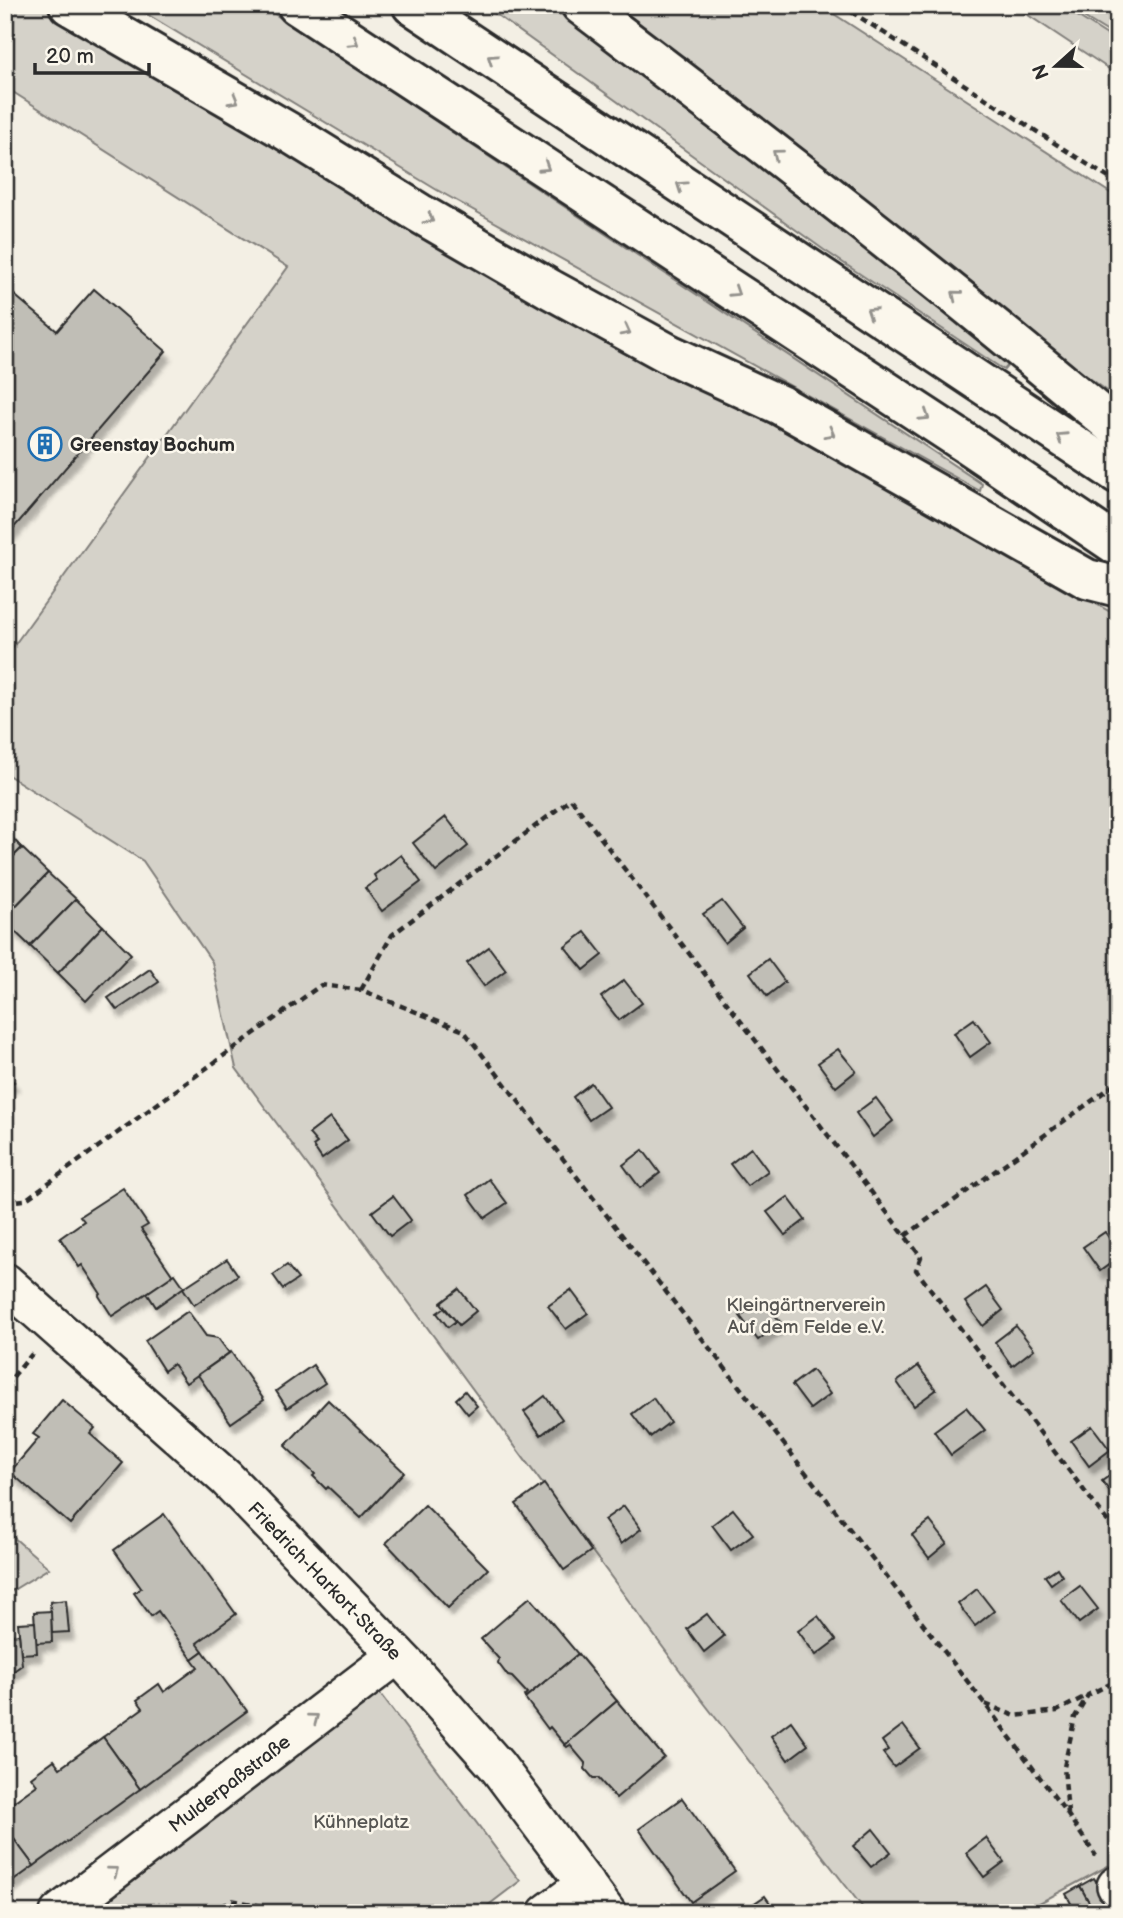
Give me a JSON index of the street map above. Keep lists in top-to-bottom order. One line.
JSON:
{"streets":{"street":["Friedrich-Harkort-Straße","Mulderpaßstraße"]},"crossings":[["Friedrich-Harkort-Straße","Mulderpaßstraße"]],"one_way":["Mulderpaßstraße"],"parks":["Kleingärtnerverein Auf dem Felde e.V.","Kühneplatz"],"places":{"building":["Greenstay Bochum"]},"scale_bar":"20 m","north":"left"}
